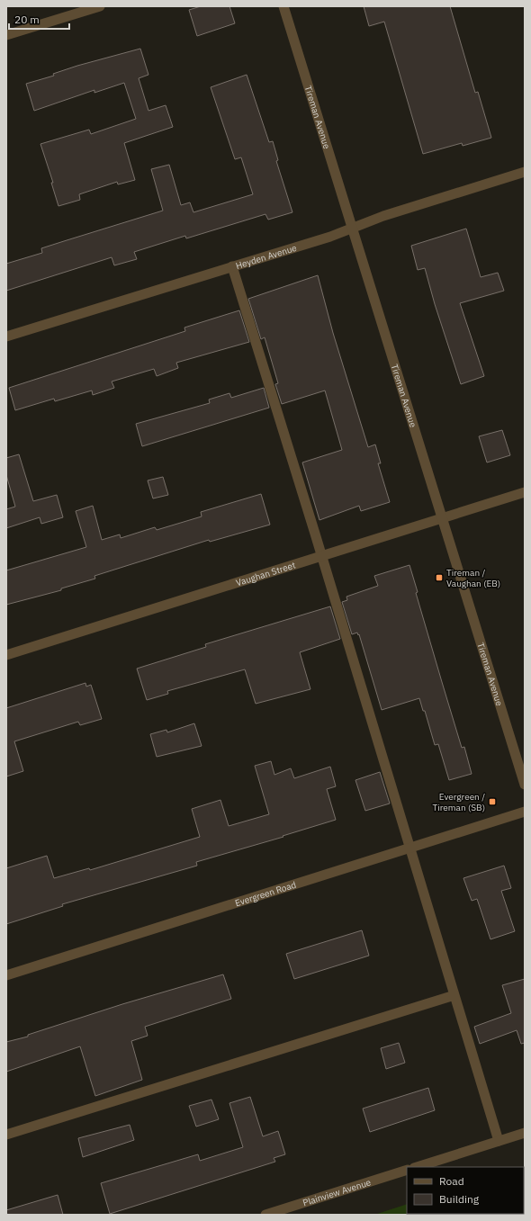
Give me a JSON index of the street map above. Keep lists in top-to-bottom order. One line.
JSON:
{"streets":{"street":["Tireman Avenue","Heyden Avenue","Vaughan Street","Evergreen Road","Plainview Avenue"]},"crossings":[["Tireman Avenue","Heyden Avenue"],["Tireman Avenue","Vaughan Street"]],"places":{"transit":["Tireman / Vaughan (EB)","Evergreen / Tireman (SB)"]},"legend":["Road","Building"],"scale_bar":"20 m"}
